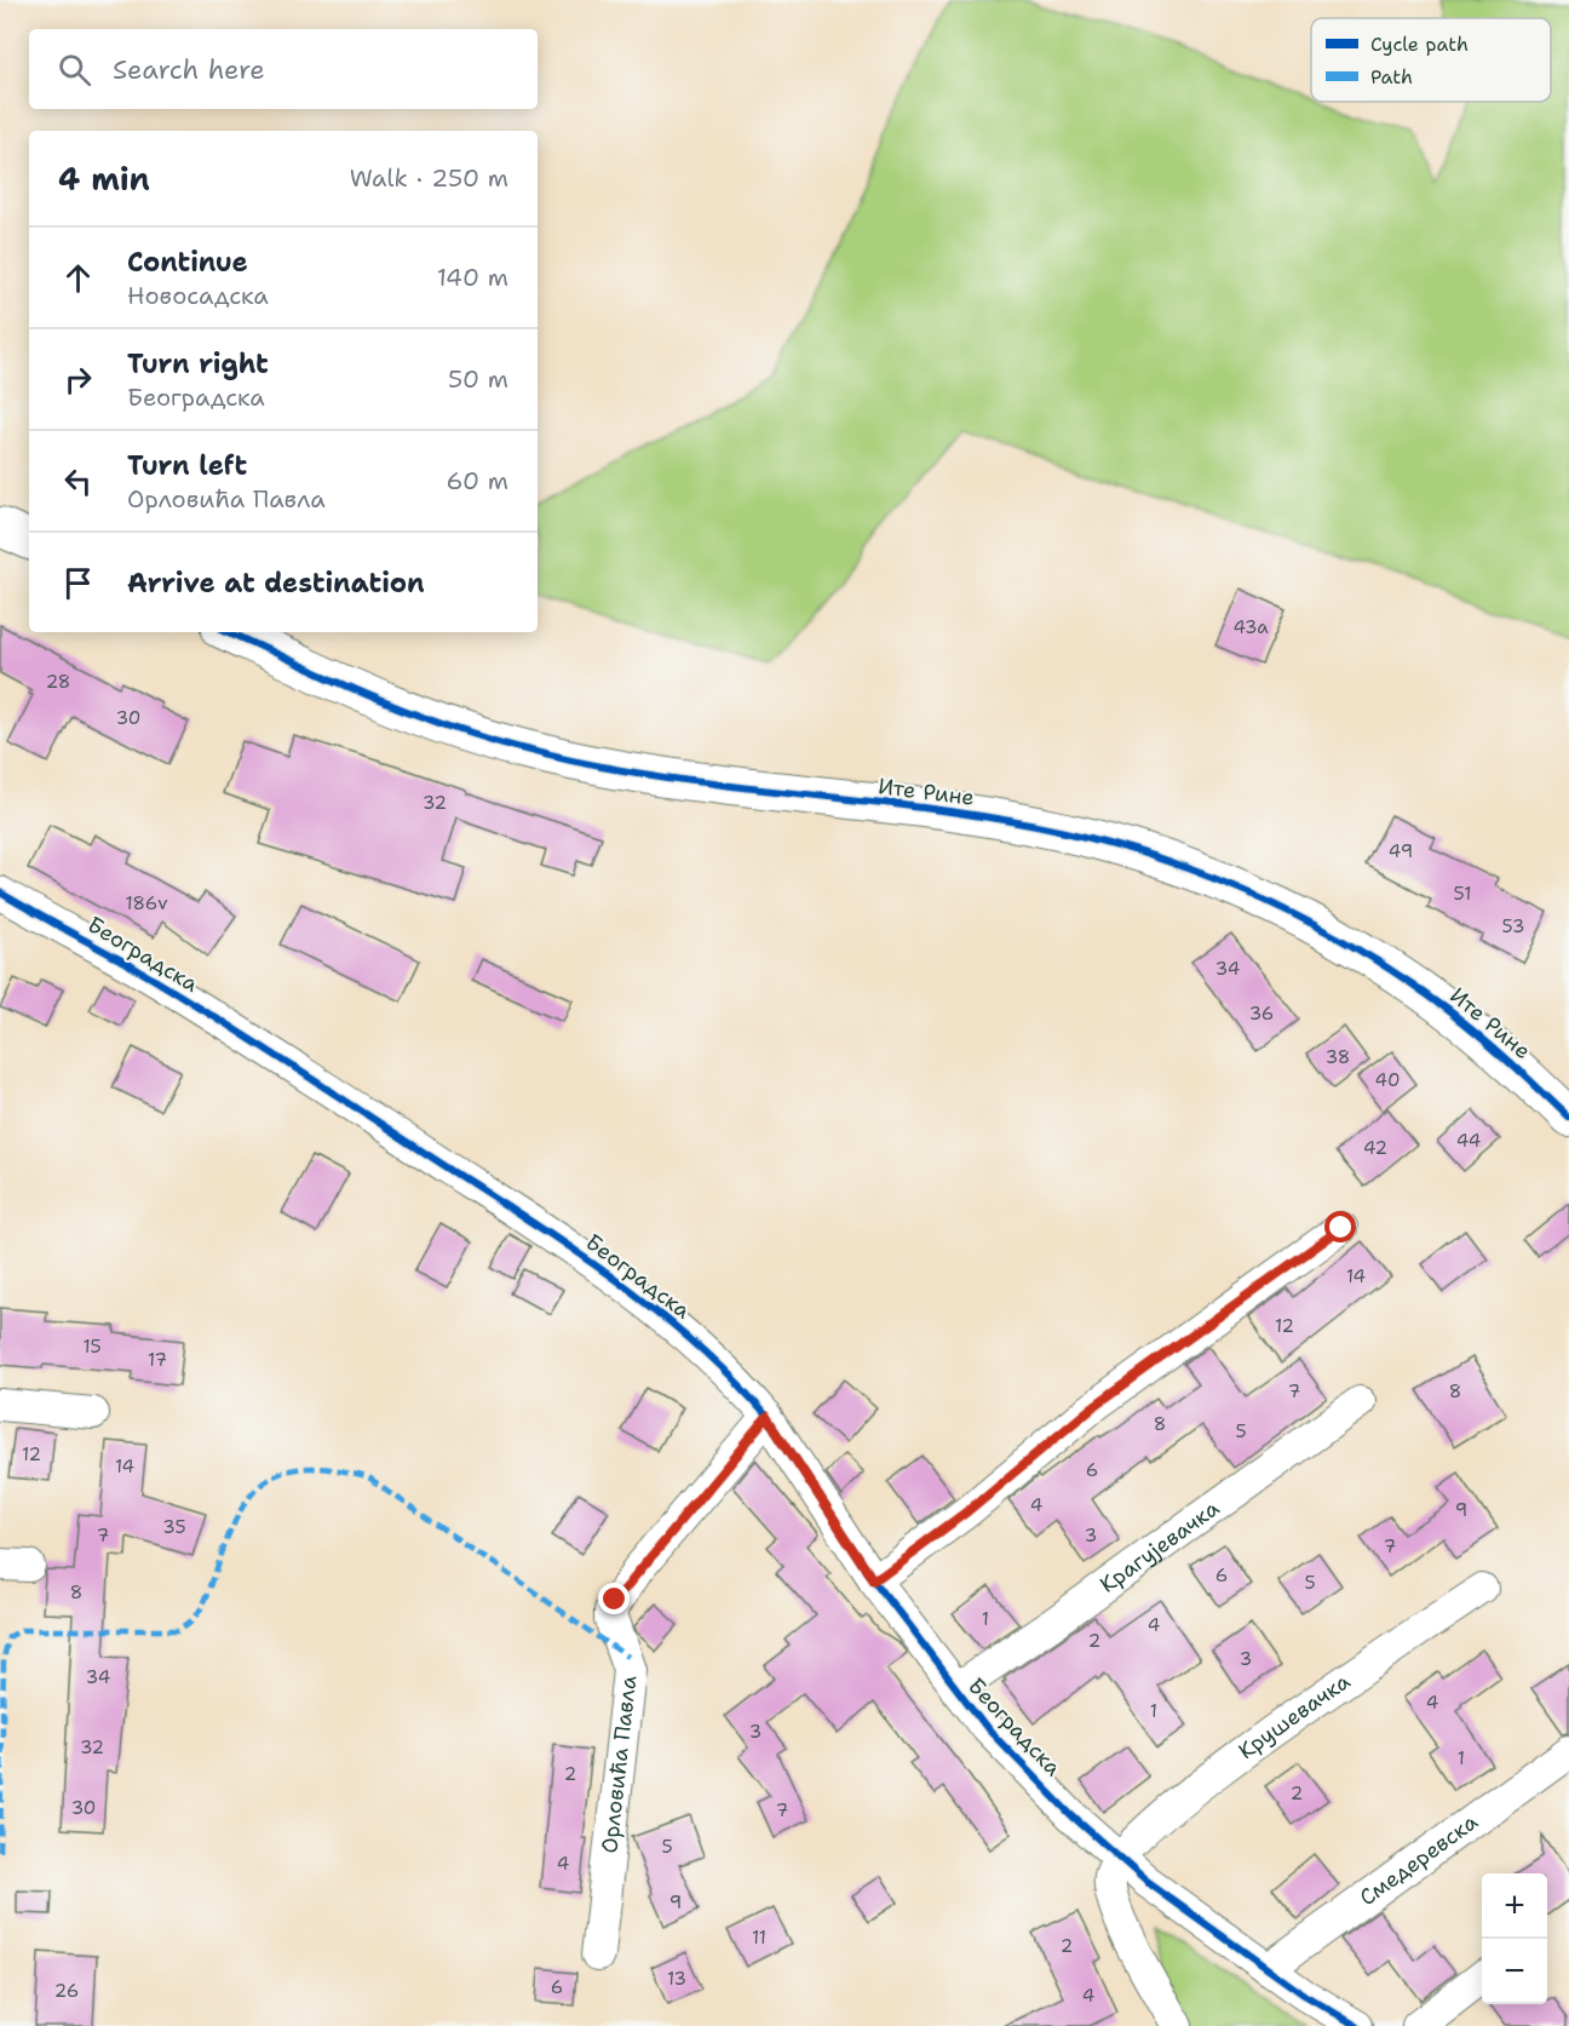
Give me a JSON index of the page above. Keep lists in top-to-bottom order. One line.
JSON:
{"streets":{"street":["Ите Рине","Београдска","Крагујевачка","Крушевачка","Орловића Павла","Смедеревска"]},"crossings":[["Београдска","Крагујевачка"],["Београдска","Крушевачка"],["Београдска","Орловића Павла"],["Београдска","Смедеревска"]],"house_numbers":["43a","28","30","32","49","51","186v","53","34","36","38","40","44","42","14","12","15","17","7","8","8","5","12","14","6","4","9","35","7","3","7","6","5","8","1","4","2","3","34","4","1","3","32","1","2","2","30","7","5","4","9","11","2","13","6","26","4"],"legend":["Cycle path","Path"],"page":{"search":"Search here","heading":["4 min","Walk · 250 m"],"list":[["Continue","Новосадска","140 m"],["Turn right","Београдска","50 m"],["Turn left","Орловића Павла","60 m"],"Arrive at destination"],"map_buttons":["+","−"]}}
